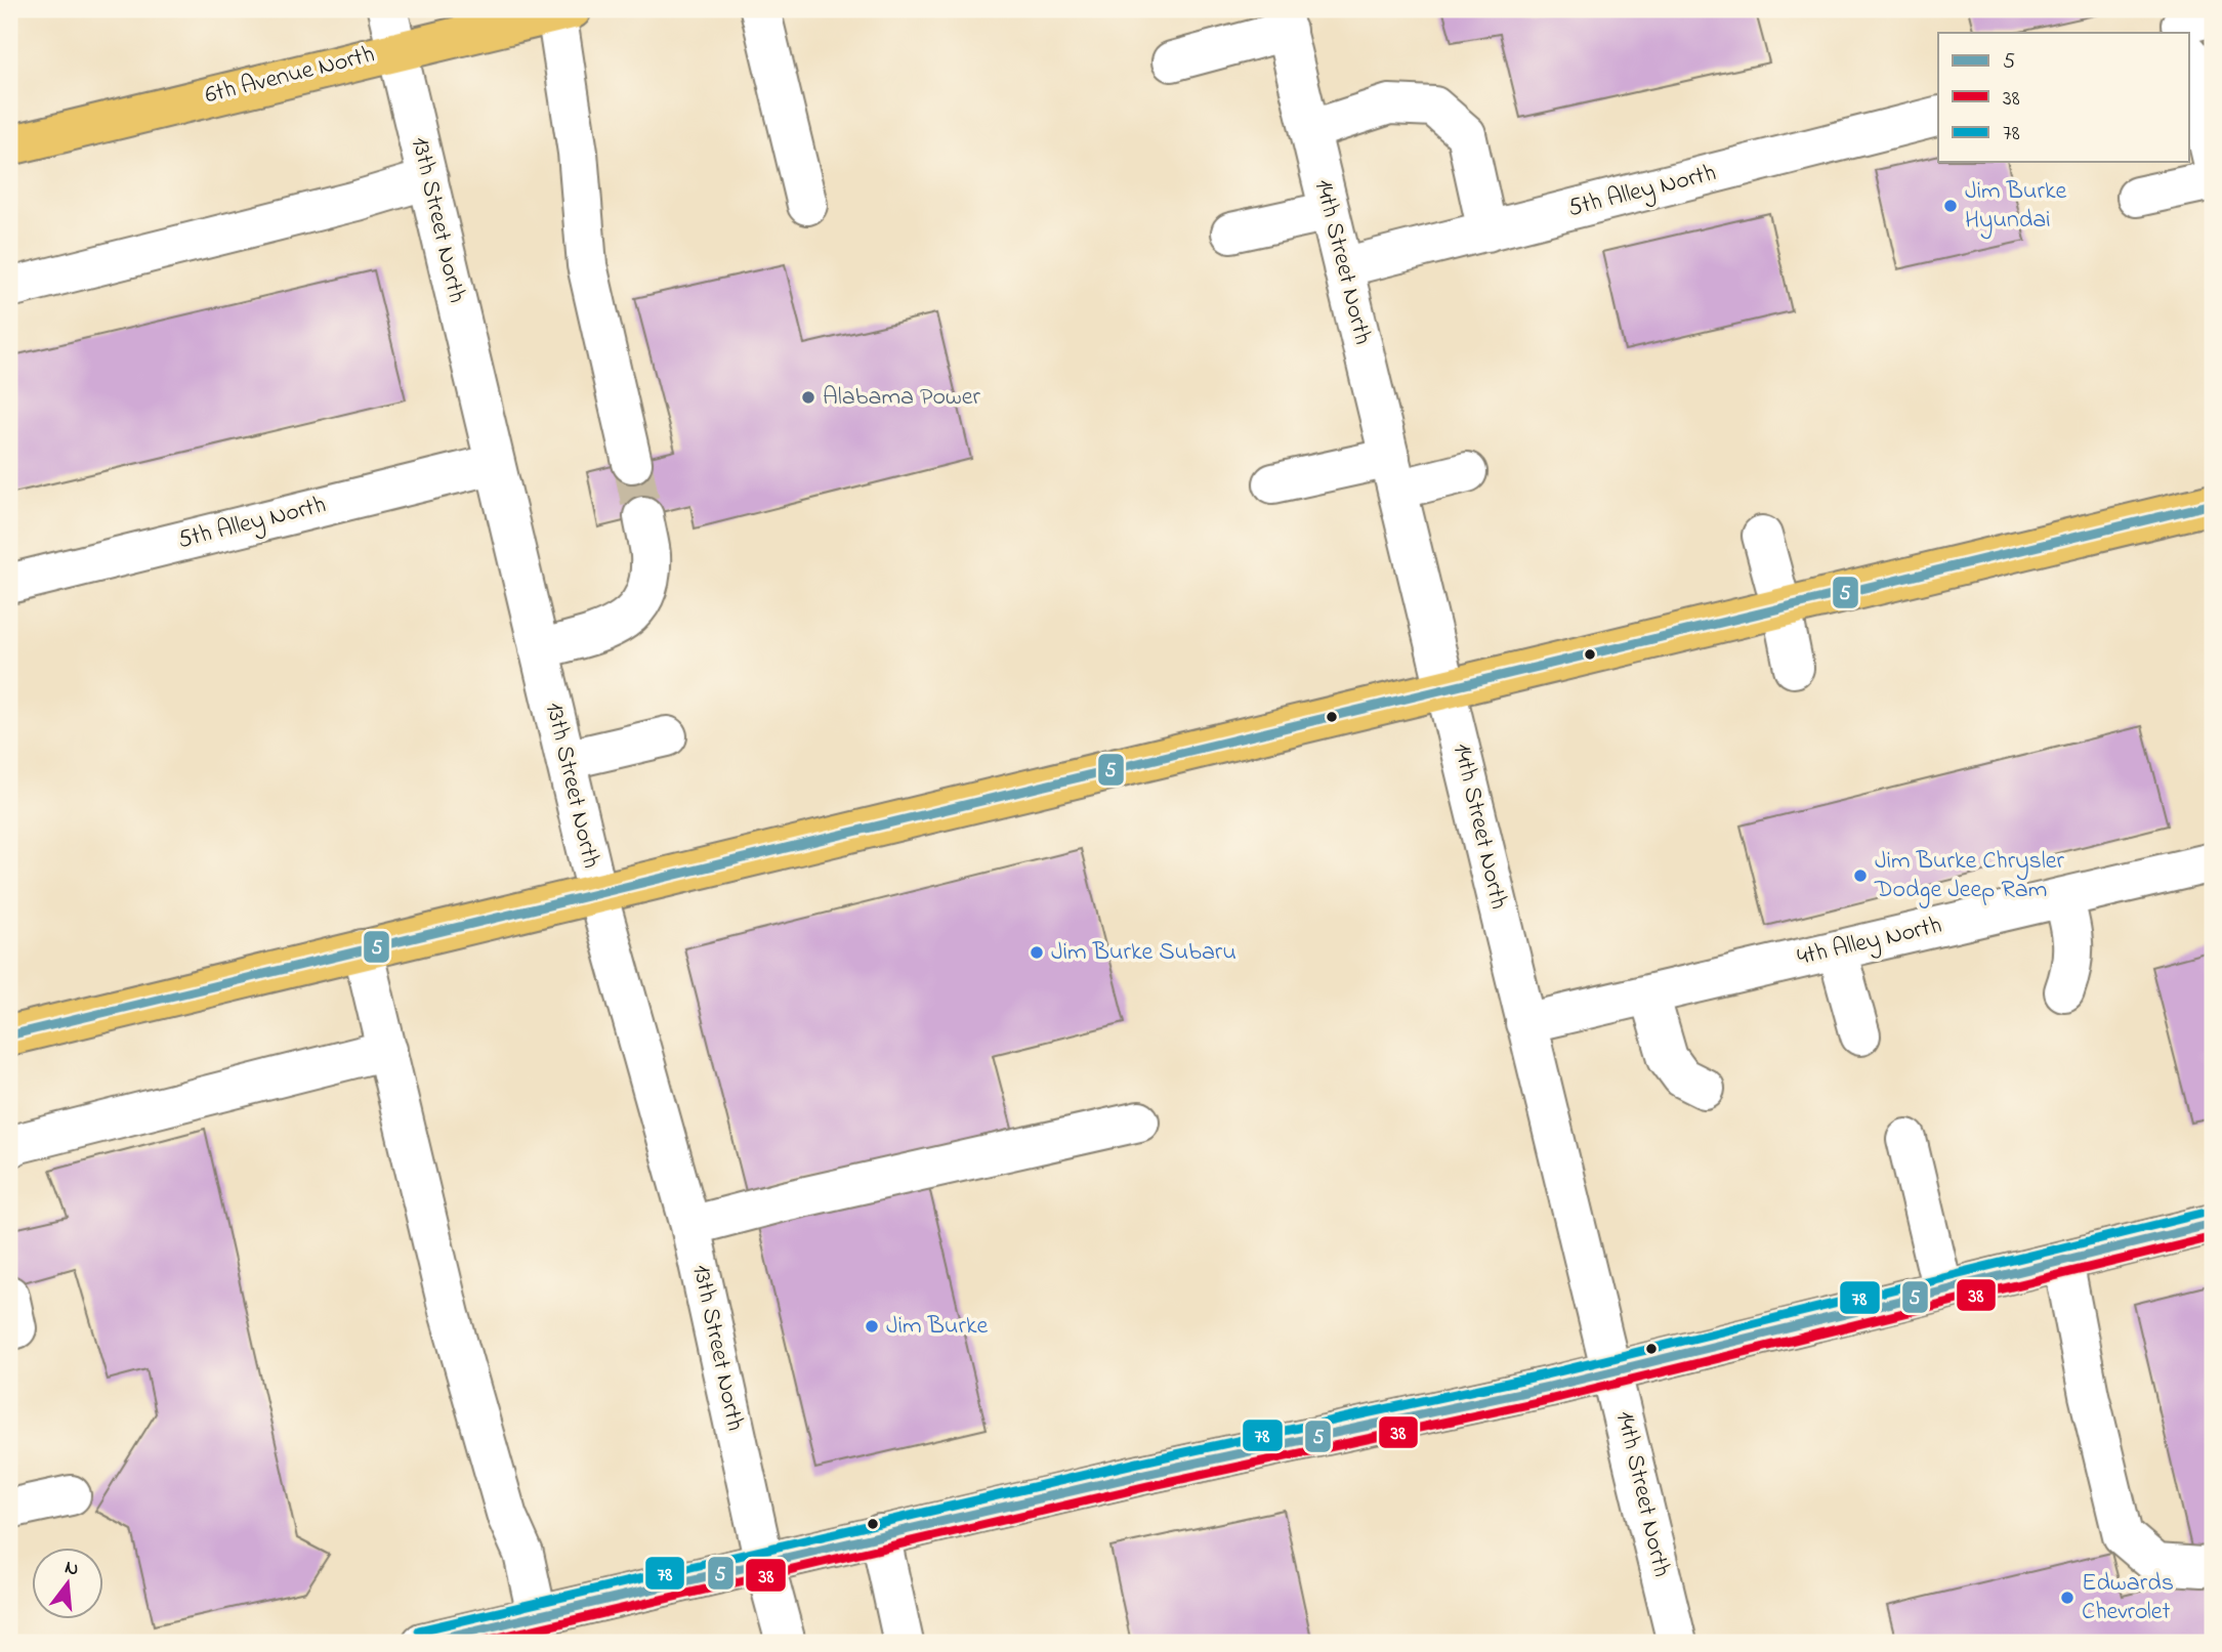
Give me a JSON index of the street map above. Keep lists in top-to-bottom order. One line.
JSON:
{"streets":{"main road":["6th Avenue North"],"street":["5th Alley North","13th Street North","14th Street North","4th Alley North"]},"crossings":[["6th Avenue North","13th Street North"],["5th Alley North","13th Street North"],["5th Alley North","14th Street North"],["14th Street North","4th Alley North"]],"places":["Jim Burke Hyundai","Alabama Power","Jim Burke Chrysler Dodge Jeep Ram","Jim Burke Subaru","Jim Burke","Edwards Chevrolet"],"lines":["transit line 5","transit line 78","transit line 38"],"legend":["5","38","78"],"north":"top"}
